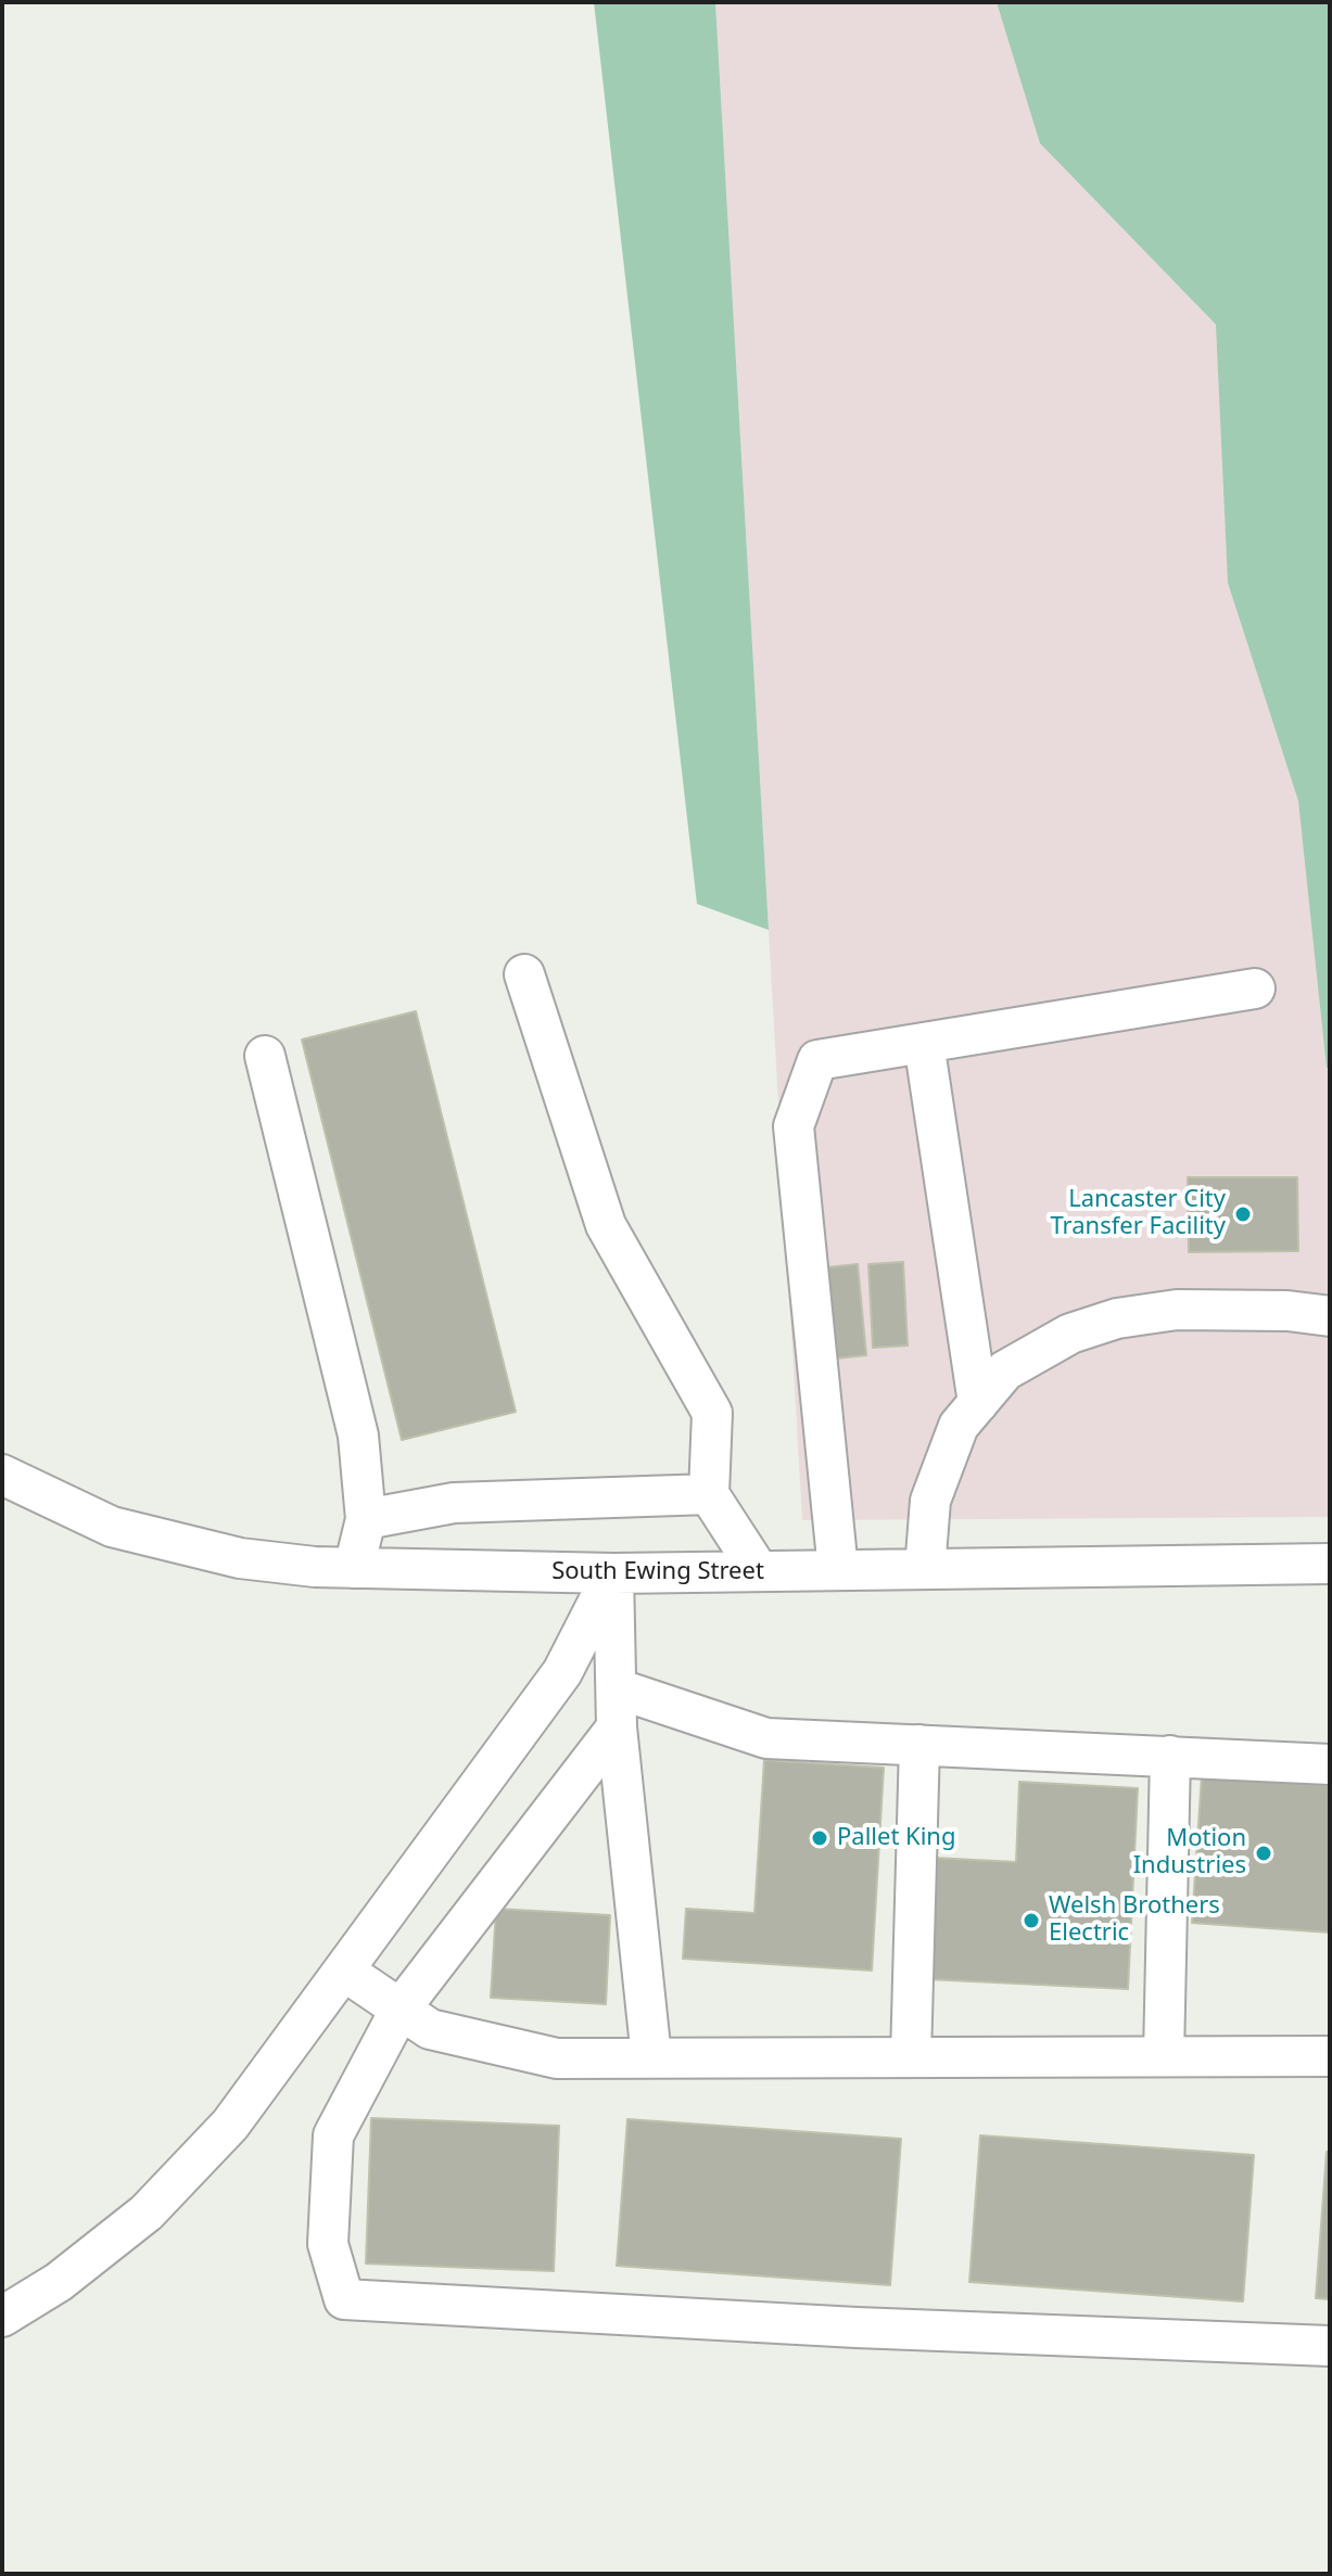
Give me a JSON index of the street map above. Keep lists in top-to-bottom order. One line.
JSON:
{"streets":{"street":["South Ewing Street"]},"places":["Lancaster City Transfer Facility","Pallet King","Motion Industries","Welsh Brothers Electric"]}
